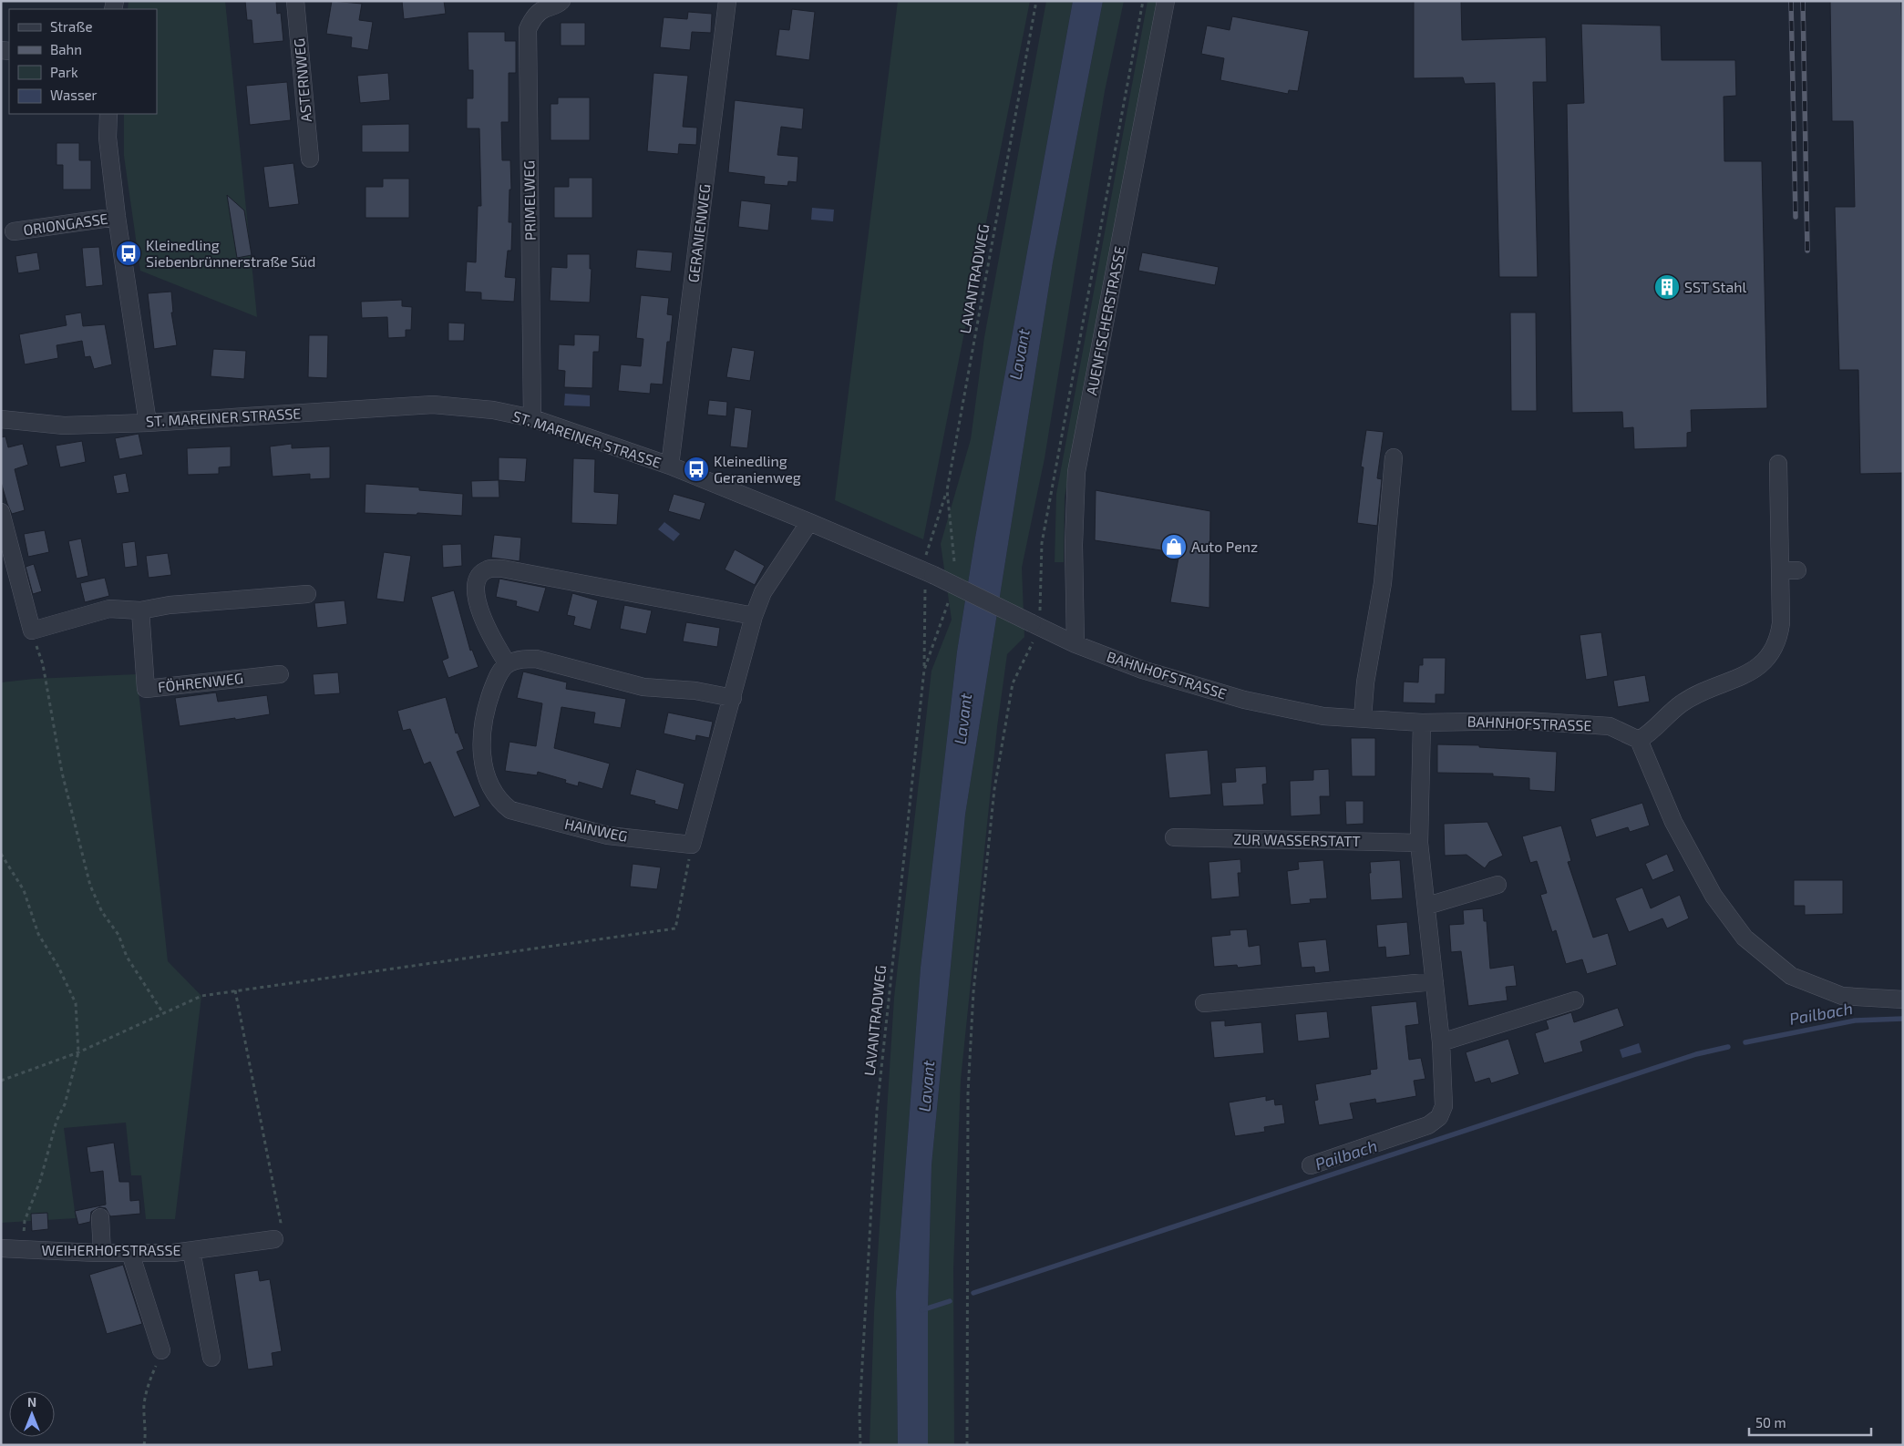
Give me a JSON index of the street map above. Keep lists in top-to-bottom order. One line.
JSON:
{"streets":{"street":["ASTERNWEG","PRIMELWEG","ORIONGASSE","GERANIENWEG","AUENFISCHERSTRASSE","ST. MAREINER STRASSE","BAHNHOFSTRASSE","FÖHRENWEG","HAINWEG","ZUR WASSERSTATT","WEIHERHOFSTRASSE"],"path":["LAVANTRADWEG"]},"crossings":[["PRIMELWEG","ST. MAREINER STRASSE"],["GERANIENWEG","ST. MAREINER STRASSE"],["AUENFISCHERSTRASSE","BAHNHOFSTRASSE"],["ST. MAREINER STRASSE","BAHNHOFSTRASSE"]],"water":["Lavant","Pailbach"],"places":{"bus stop":["Kleinedling Siebenbrünnerstraße Süd","Kleinedling Geranienweg"],"building":["SST Stahl"],"shop":["Auto Penz"]},"legend":["Straße","Bahn","Park","Wasser"],"scale_bar":"50 m","north":"top"}
